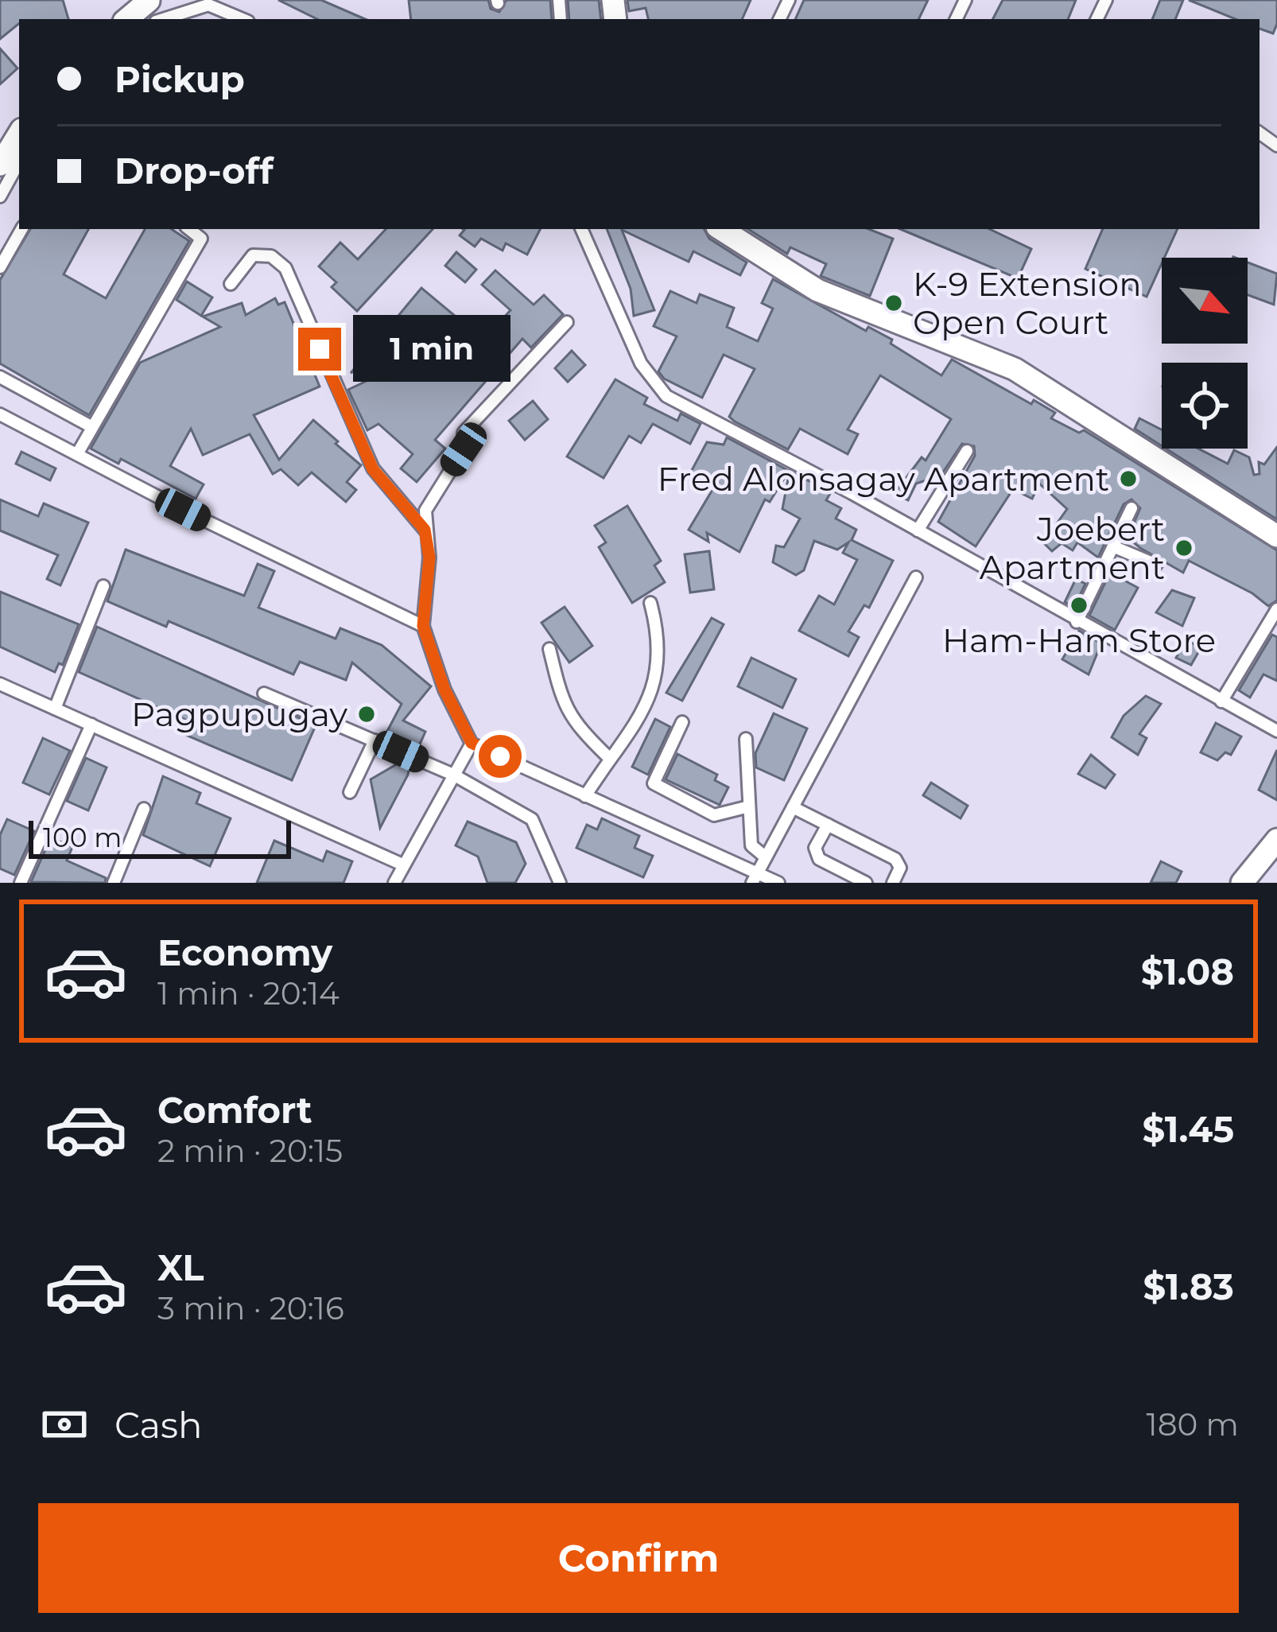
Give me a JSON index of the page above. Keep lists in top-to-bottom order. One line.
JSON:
{"places":["K-9 Extension Open Court","Fred Alonsagay Apartment","Joebert Apartment","Ham-Ham Store","Pagpupugay"],"scale_bar":"100 m","north":"bottom right","page":{"banner":["Pickup","Drop-off"],"bubble":"1 min","scale":"100 m","list":[{"name":"Economy","note":"1 min · 20:14","value":"$1.08"},{"name":"Comfort","note":"2 min · 20:15","value":"$1.45"},{"name":"XL","note":"3 min · 20:16","value":"$1.83"}],"pay":["Cash","180 m"],"buttons":"Confirm"}}
